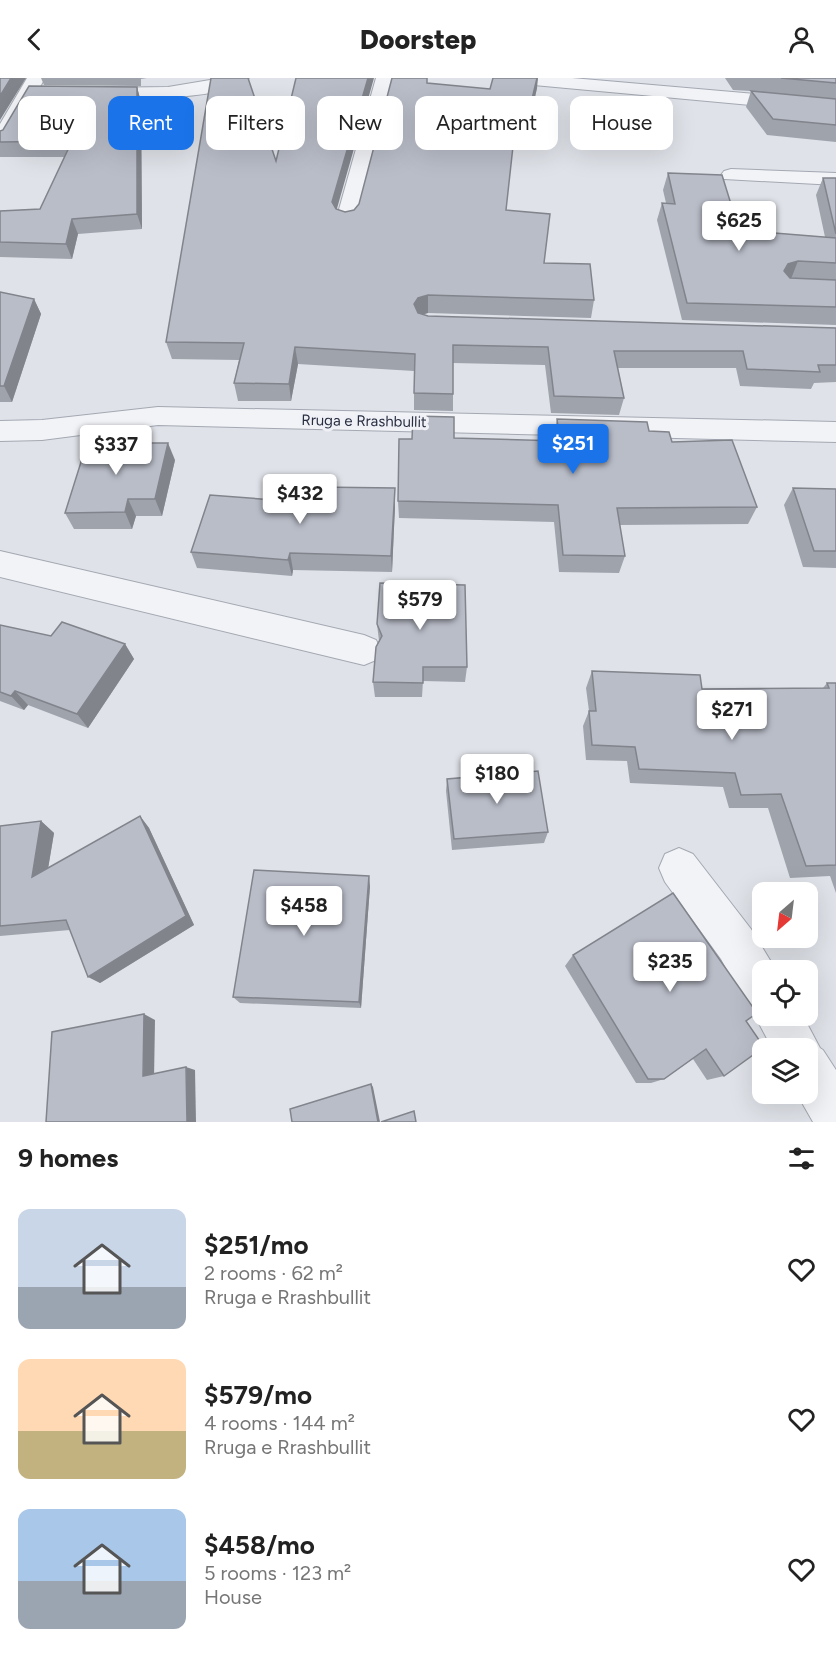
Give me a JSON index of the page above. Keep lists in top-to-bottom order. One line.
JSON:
{"streets":{"street":["Rruga e Rrashbullit"]},"north":"bottom left","page":{"header":"Doorstep","chip":["Buy","Rent","Filters","New","Apartment","House"],"price":["$625","$251","$337","$432","$579","$271","$180","$458","$235"],"heading":"9 homes","list":[{"name":"$251/mo","note":"2 rooms · 62 m² · Rruga e Rrashbullit"},{"name":"$579/mo","note":"4 rooms · 144 m² · Rruga e Rrashbullit"},{"name":"$458/mo","note":"5 rooms · 123 m² · House"}]}}
